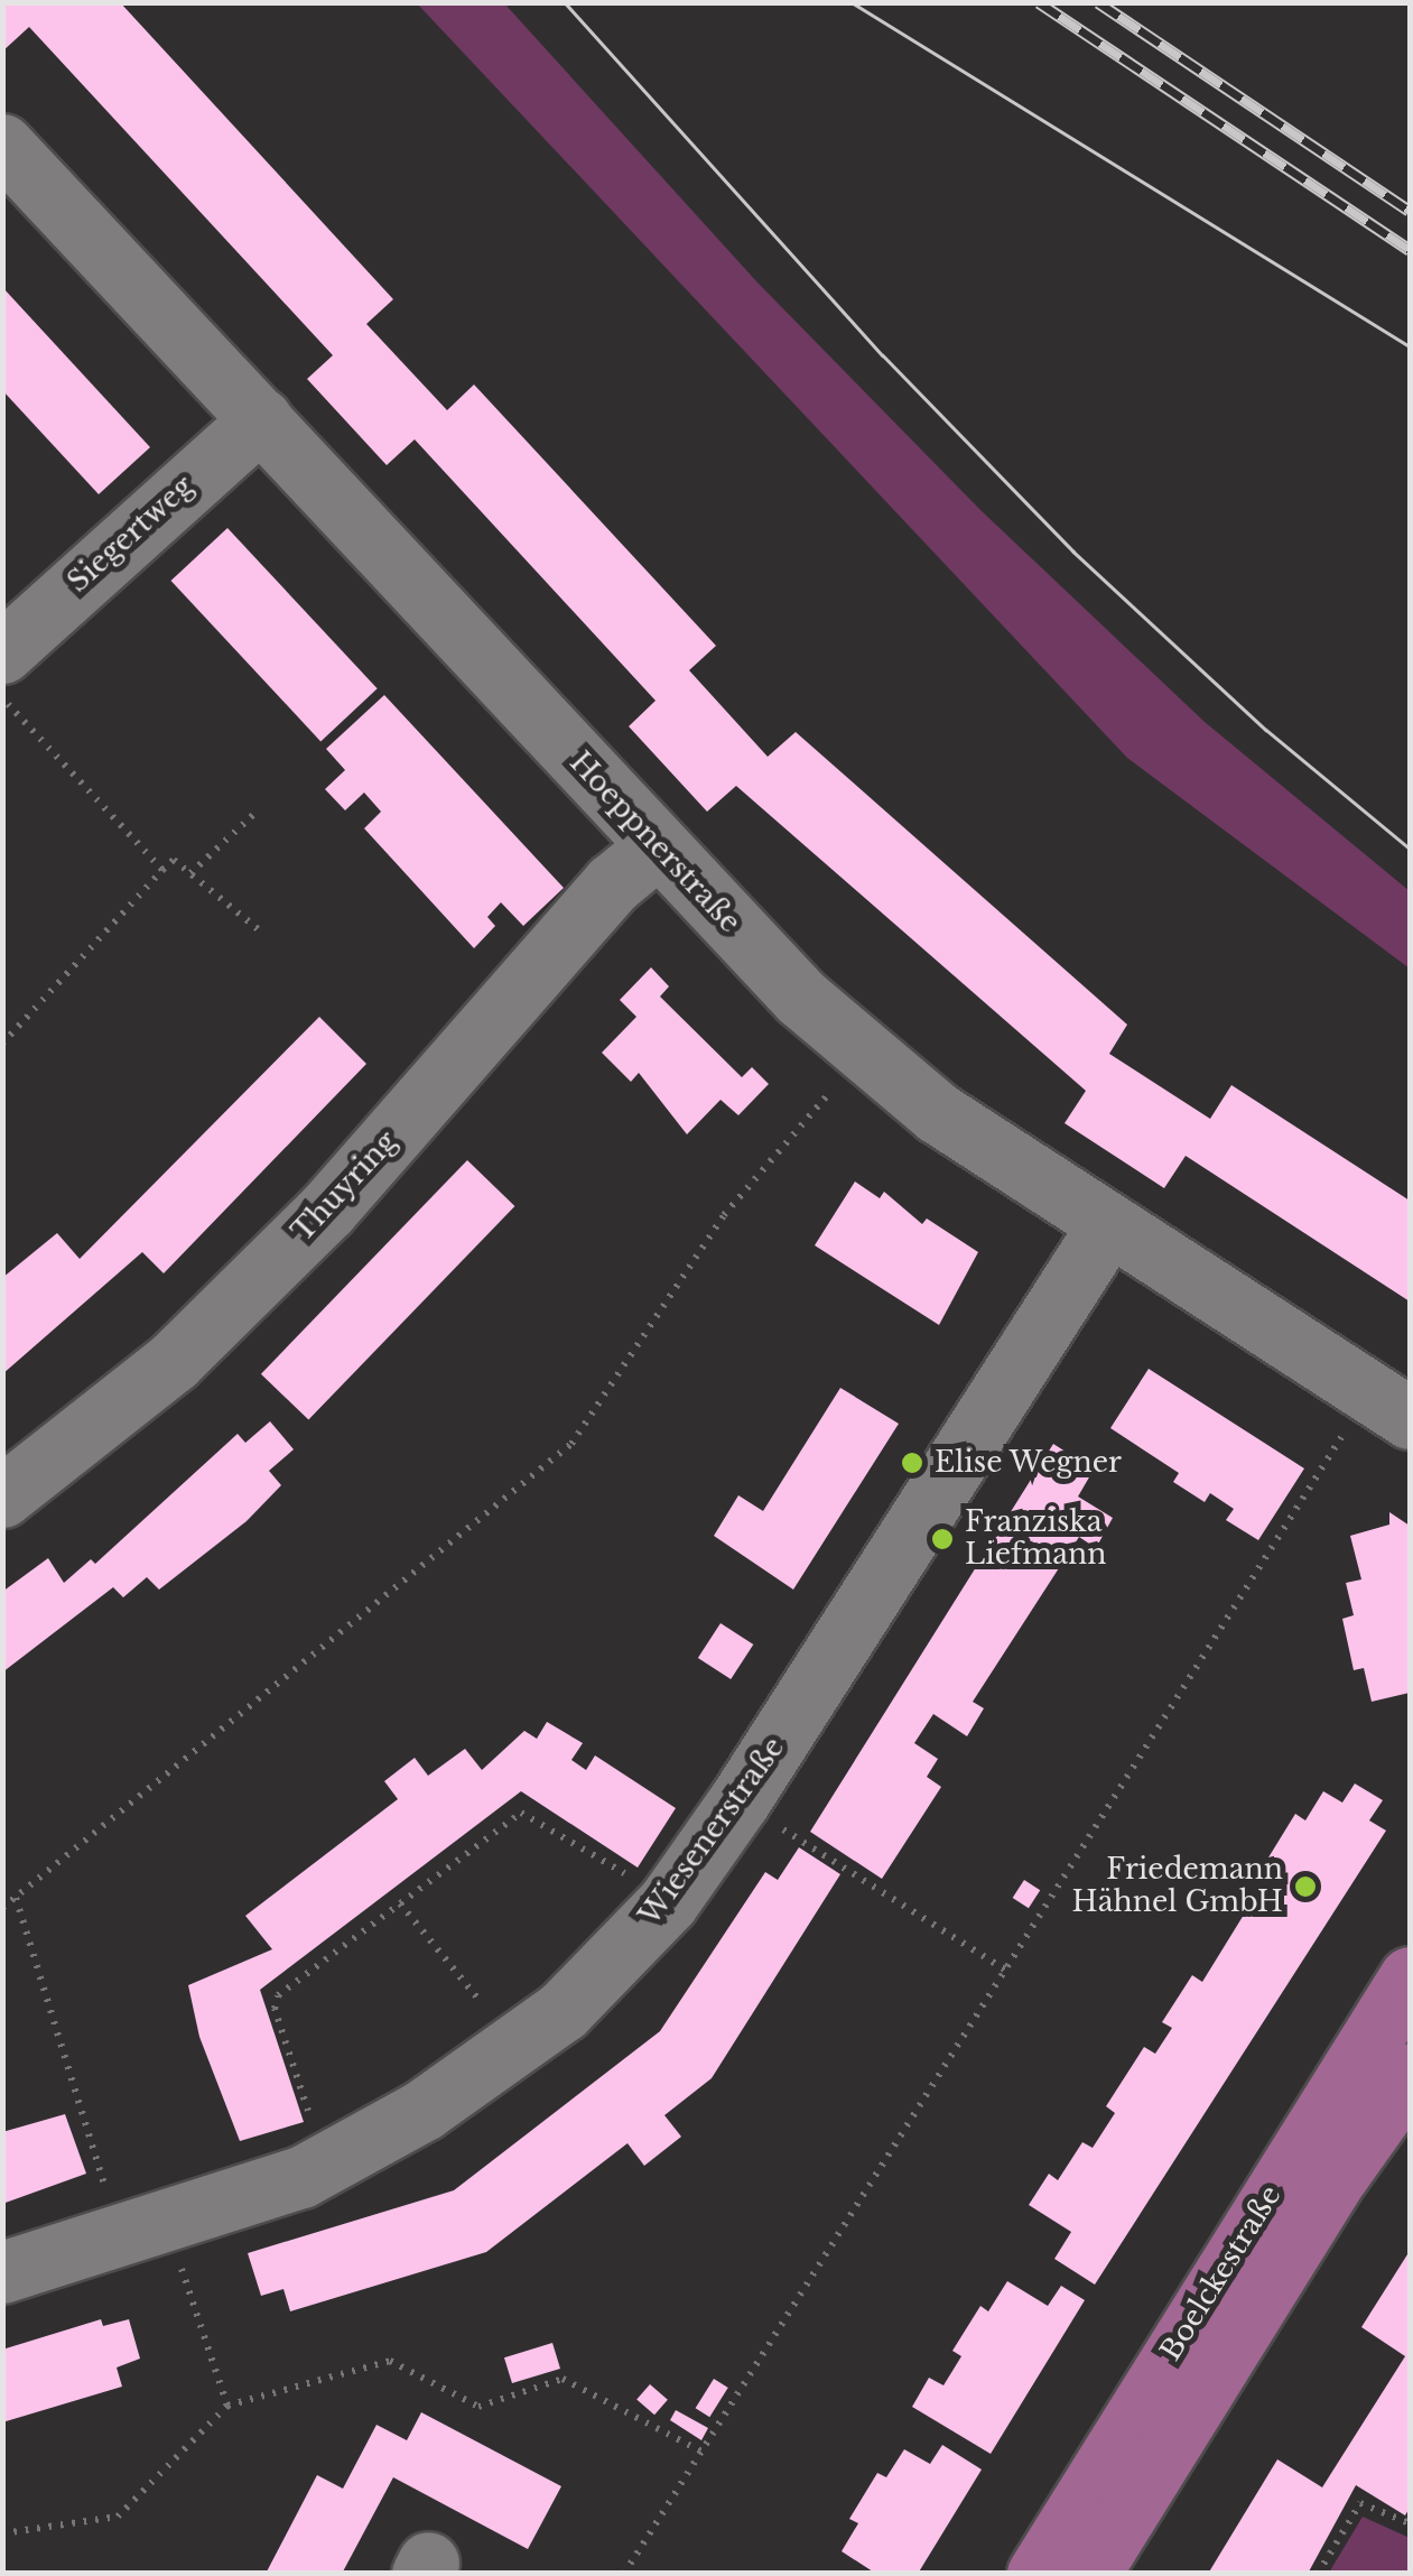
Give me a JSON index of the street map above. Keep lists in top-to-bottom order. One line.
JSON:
{"streets":{"main road":["Boelckestraße"],"street":["Siegertweg","Hoeppnerstraße","Thuyring","Wiesenerstraße"]},"crossings":[["Siegertweg","Hoeppnerstraße"],["Hoeppnerstraße","Thuyring"],["Hoeppnerstraße","Wiesenerstraße"]],"places":["Elise Wegner","Franziska Liefmann","Friedemann Hähnel GmbH"]}
